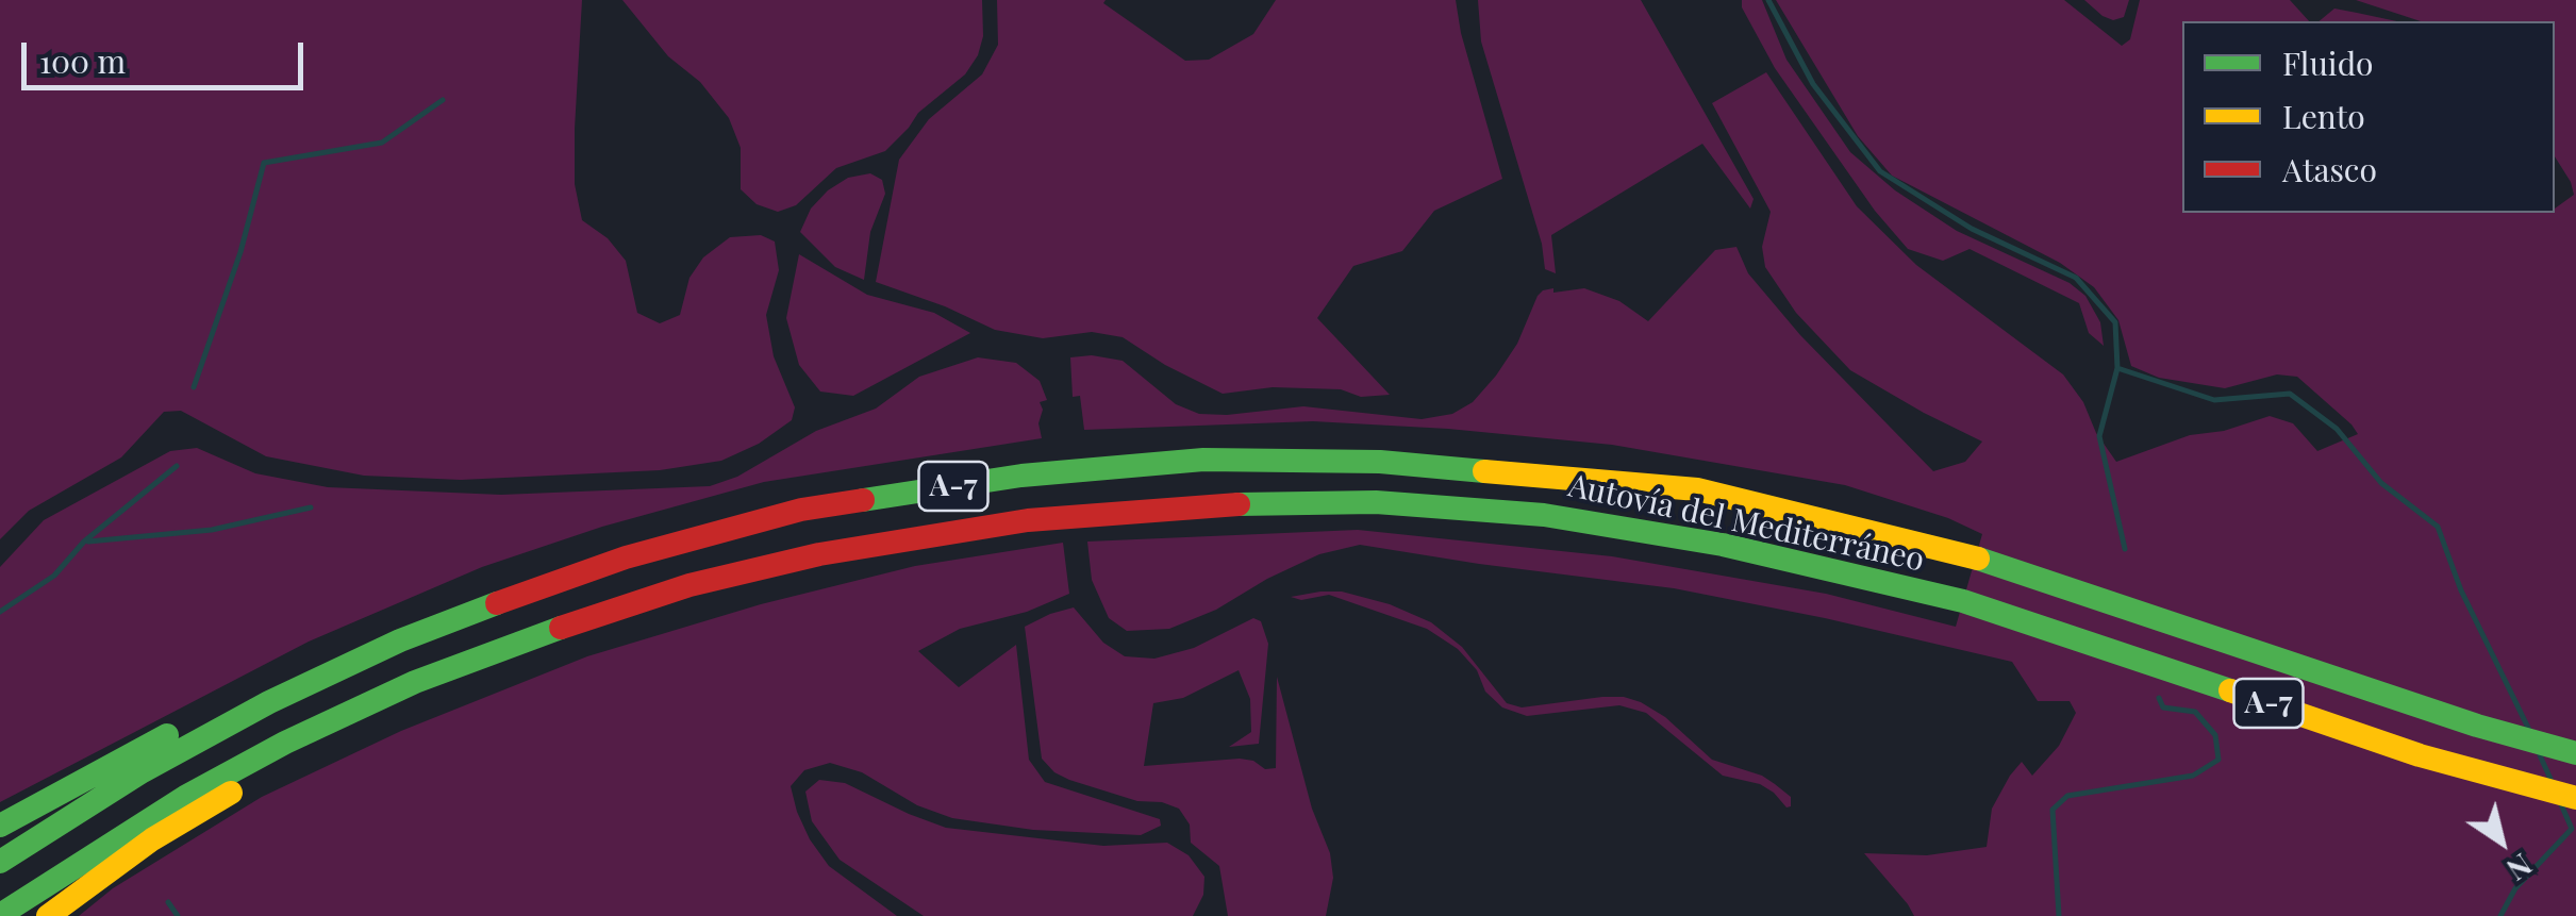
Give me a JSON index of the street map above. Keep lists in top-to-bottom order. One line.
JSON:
{"streets":{"highway":["A-7","Autovía del Mediterráneo"]},"legend":["Fluido","Lento","Atasco"],"scale_bar":"100 m","north":"bottom right"}
